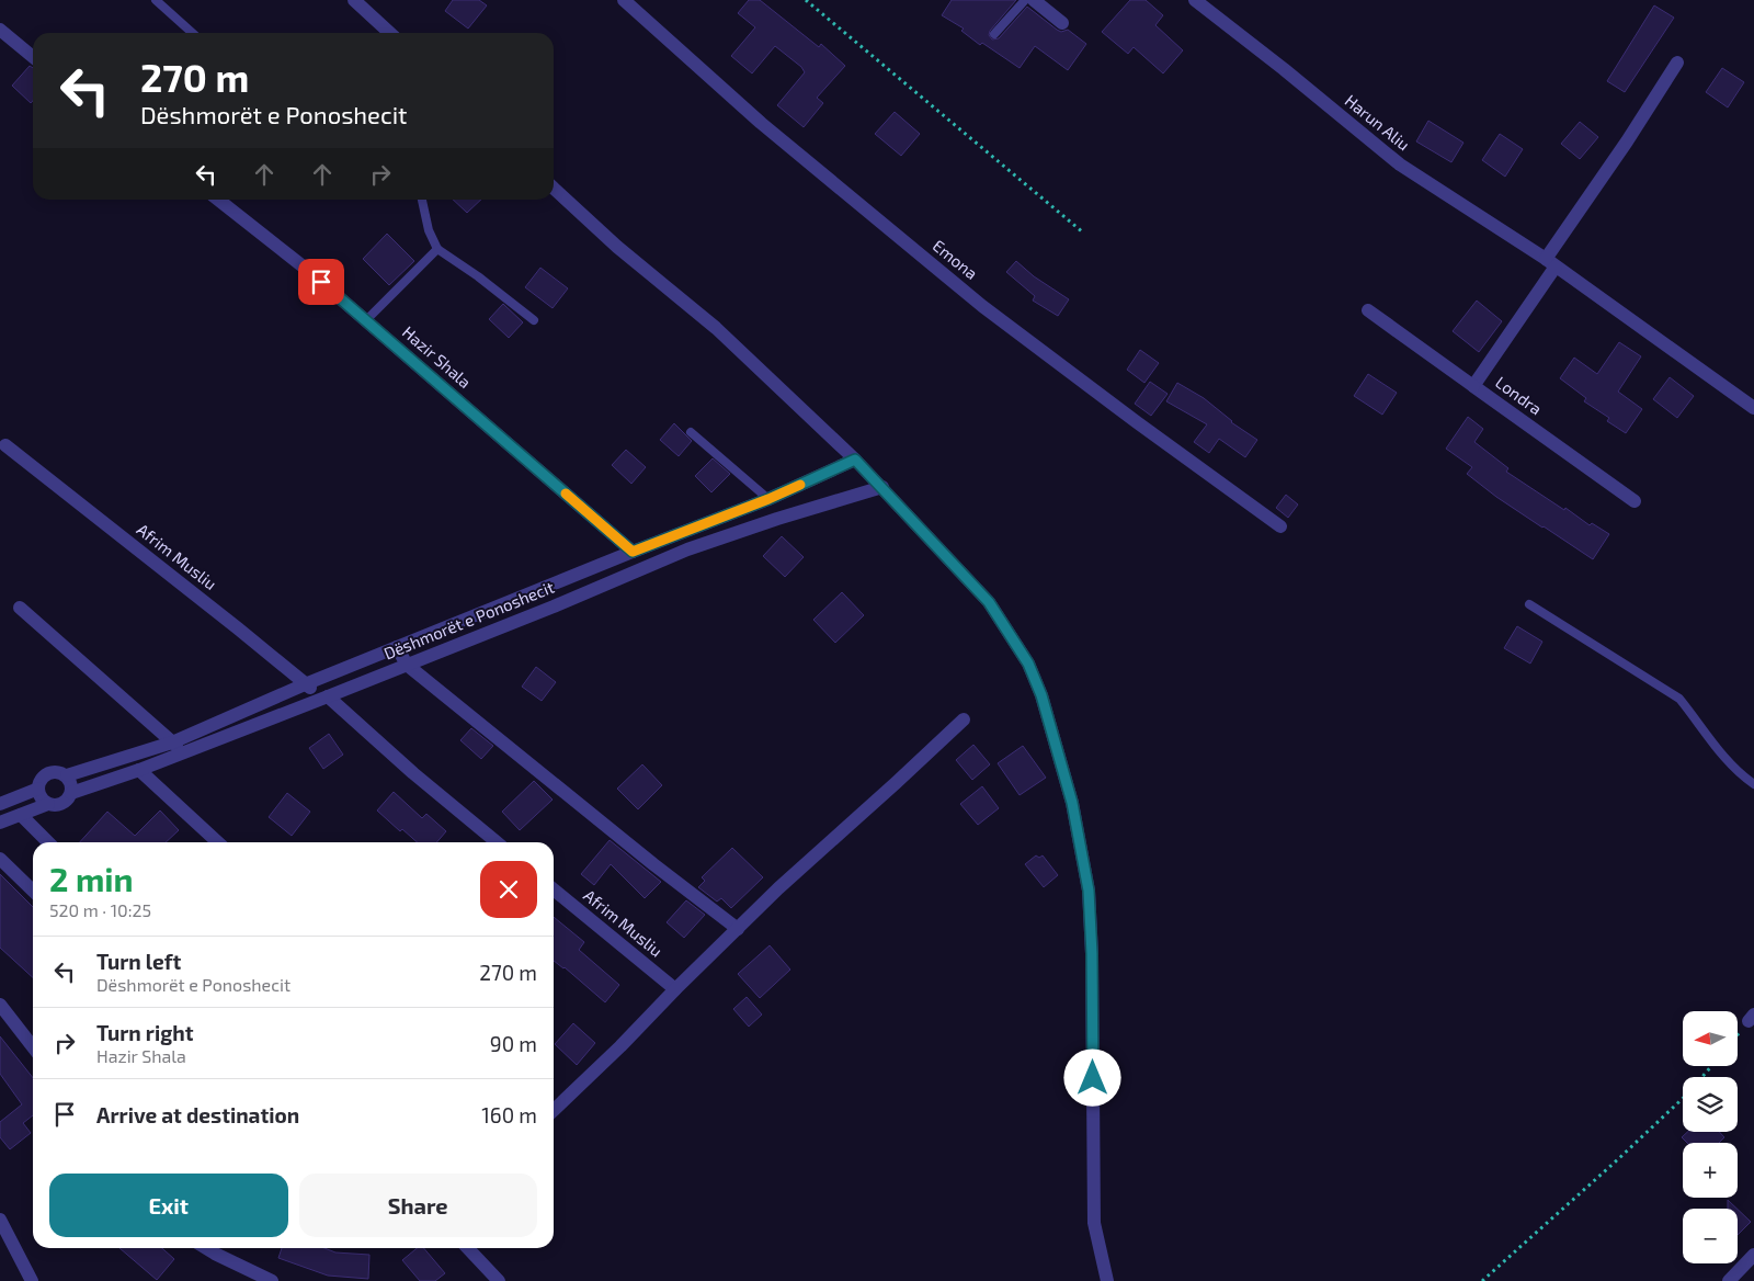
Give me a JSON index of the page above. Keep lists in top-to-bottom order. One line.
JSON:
{"streets":{"street":["Harun Aliu","Emona","Hazir Shala","Londra","Afrim Musliu","Dëshmorët e Ponoshecit"]},"crossings":[["Harun Aliu","Londra"],["Hazir Shala","Dëshmorët e Ponoshecit"],["Afrim Musliu","Dëshmorët e Ponoshecit"]],"north":"left","page":{"turn":["270 m","Dëshmorët e Ponoshecit"],"heading":["2 min","520 m · 10:25"],"list":[{"name":"Turn left","note":"Dëshmorët e Ponoshecit","value":"270 m"},{"name":"Turn right","note":"Hazir Shala","value":"90 m"},{"name":"Arrive at destination","value":"160 m"}],"map_buttons":["+","−"],"buttons":["Exit","Share"]}}
